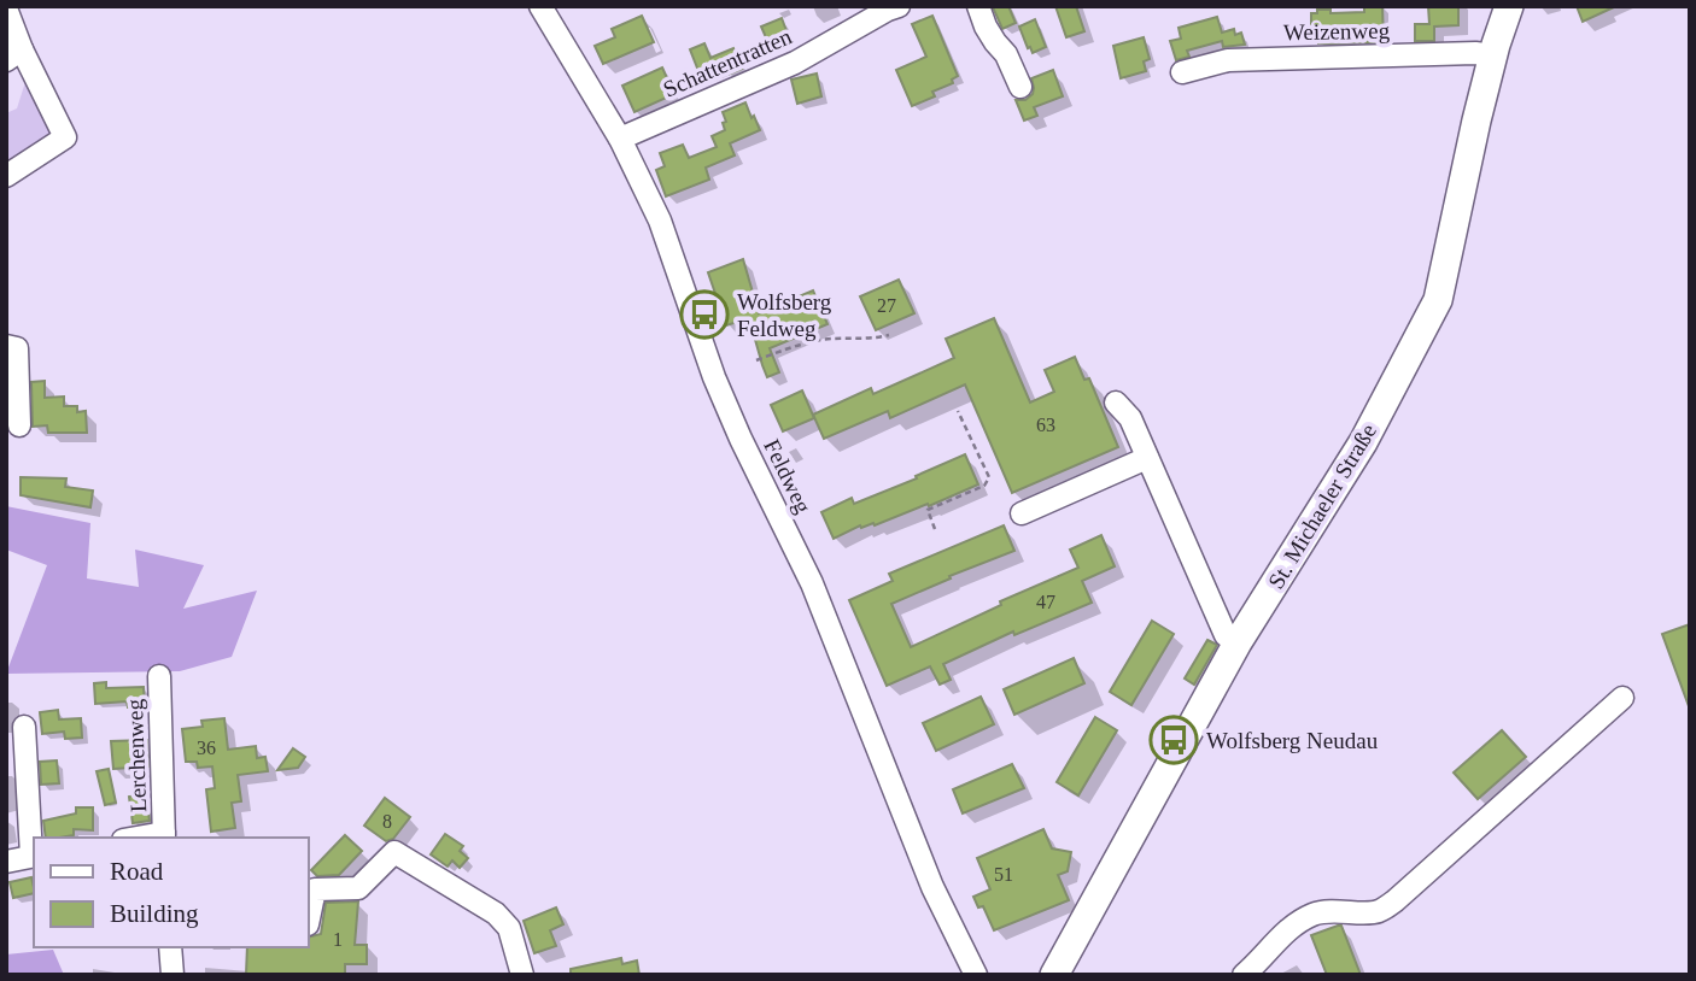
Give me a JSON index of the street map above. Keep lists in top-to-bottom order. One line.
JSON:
{"streets":{"main road":["St. Michaeler Straße"],"street":["Weizenweg","Schattentratten","Feldweg","Lerchenweg"]},"crossings":[["Weizenweg","St. Michaeler Straße"],["Schattentratten","Feldweg"]],"places":{"bus stop":["Wolfsberg Feldweg","Wolfsberg Neudau"]},"house_numbers":["27","63","47","36","8","51","1"],"legend":["Road","Building"]}
